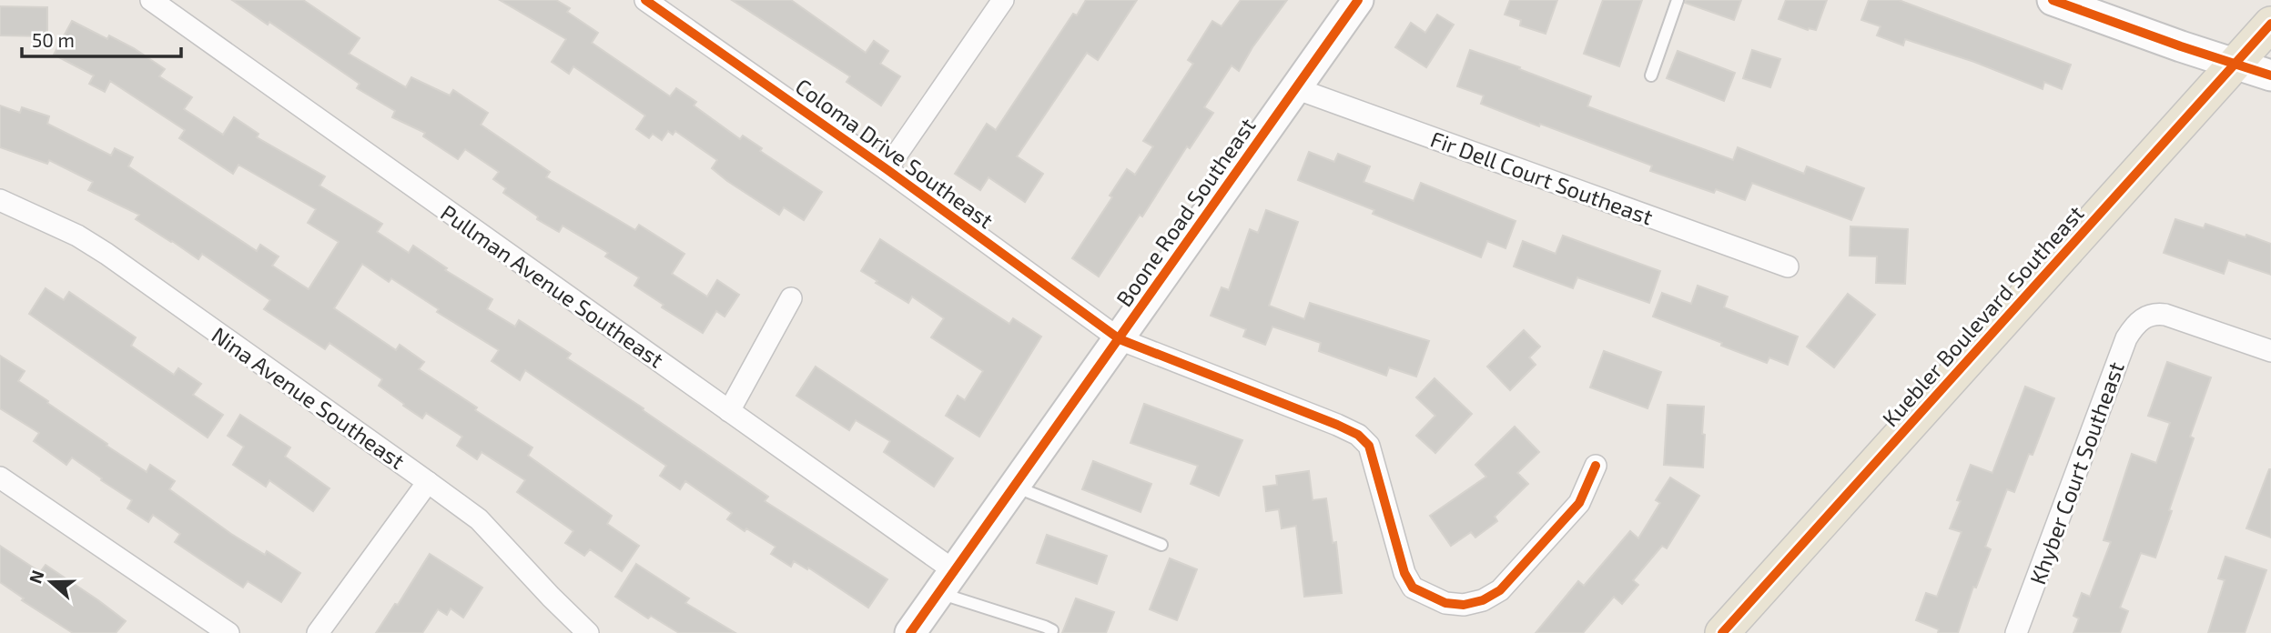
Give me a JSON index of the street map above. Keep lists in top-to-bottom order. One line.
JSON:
{"streets":{"main road":["Kuebler Boulevard Southeast"],"street":["Coloma Drive Southeast","Fir Dell Court Southeast","Boone Road Southeast","Pullman Avenue Southeast","Nina Avenue Southeast","Khyber Court Southeast"]},"crossings":[["Coloma Drive Southeast","Boone Road Southeast"],["Fir Dell Court Southeast","Boone Road Southeast"],["Boone Road Southeast","Pullman Avenue Southeast"]],"scale_bar":"50 m","north":"left"}
